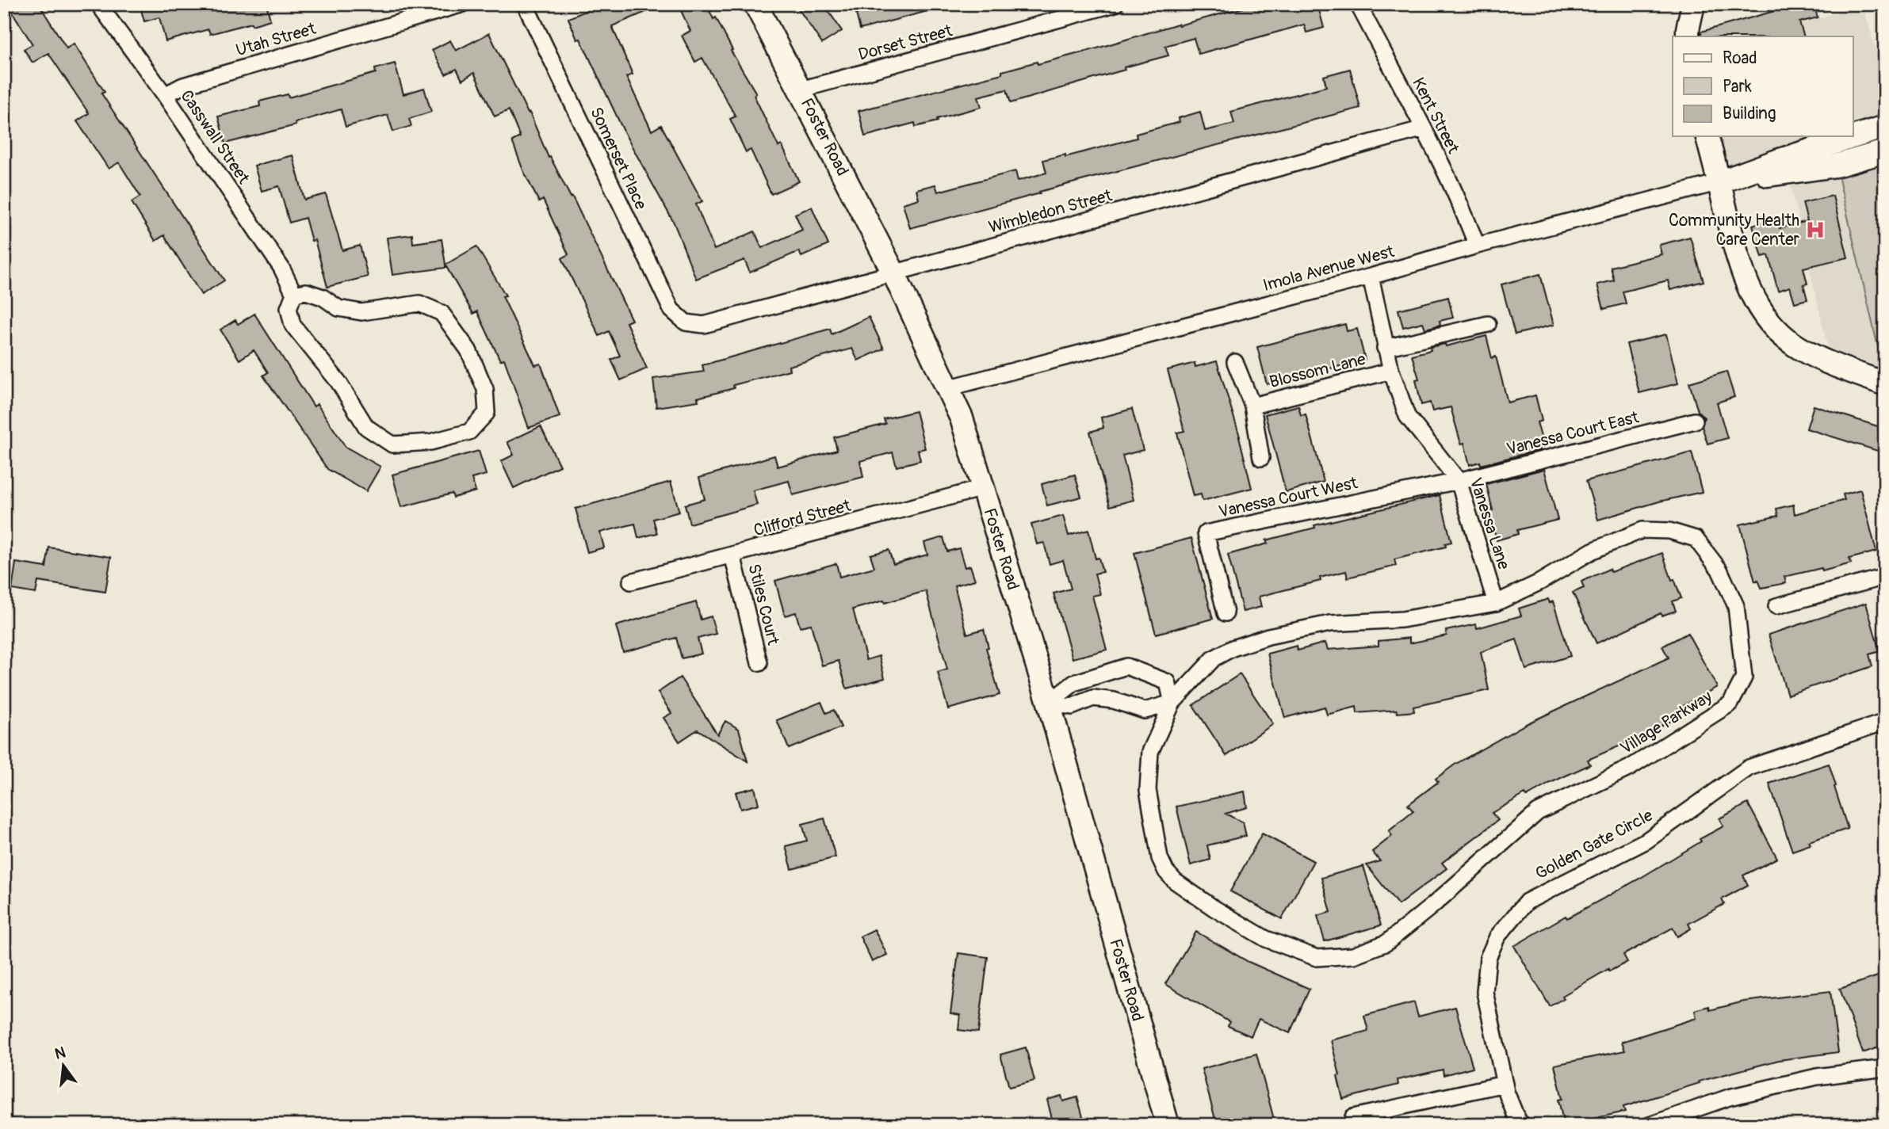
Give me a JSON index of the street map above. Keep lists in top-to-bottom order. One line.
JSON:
{"streets":{"street":["Utah Street","Dorset Street","Kent Street","Casswall Street","Foster Road","Somerset Place","Wimbledon Street","Imola Avenue West","Blossom Lane","Vanessa Court East","Vanessa Court West","Clifford Street","Vanessa Lane","Stiles Court","Village Parkway","Golden Gate Circle"]},"crossings":[["Utah Street","Casswall Street"],["Dorset Street","Foster Road"],["Kent Street","Wimbledon Street"],["Kent Street","Imola Avenue West"],["Foster Road","Wimbledon Street"],["Foster Road","Imola Avenue West"],["Foster Road","Clifford Street"],["Somerset Place","Wimbledon Street"],["Imola Avenue West","Vanessa Lane"],["Blossom Lane","Vanessa Lane"],["Vanessa Court East","Vanessa Court West"],["Vanessa Court East","Vanessa Lane"],["Vanessa Court West","Vanessa Lane"],["Clifford Street","Stiles Court"],["Vanessa Lane","Village Parkway"]],"places":{"hospital":["Community Health Care Center"]},"legend":["Road","Park","Building"],"north":"top"}
